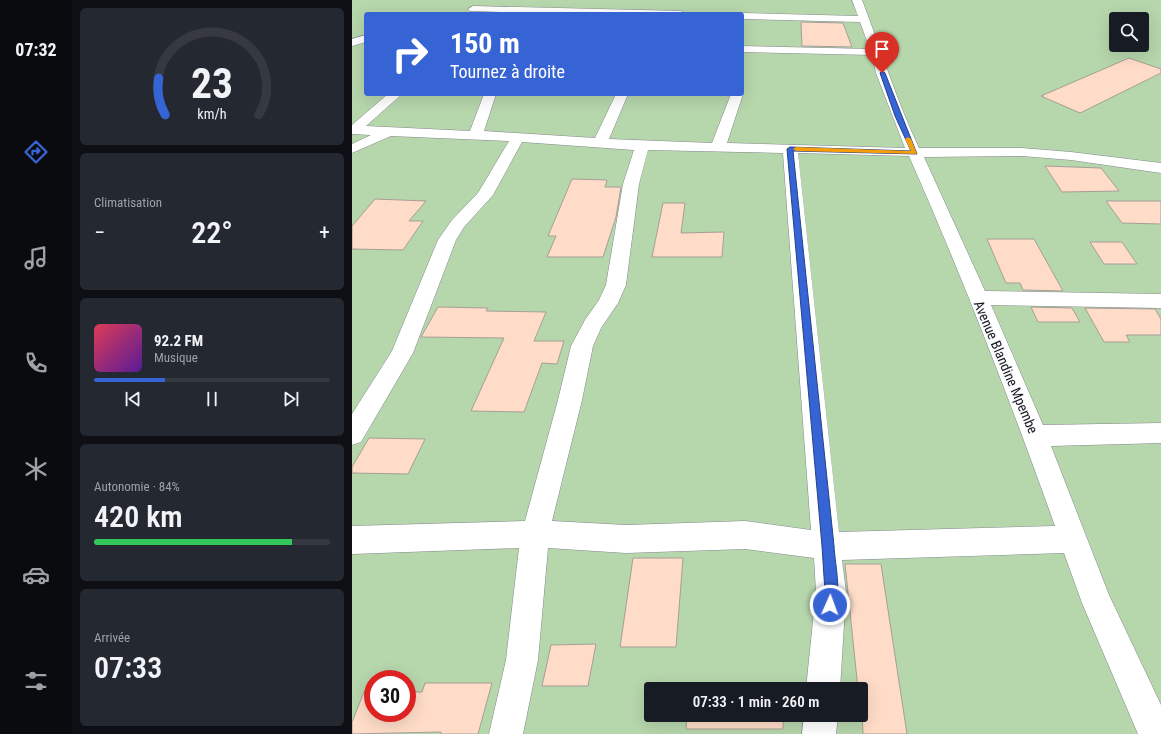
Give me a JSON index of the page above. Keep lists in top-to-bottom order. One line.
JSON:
{"streets":{"street":["Avenue Blandine Mpembe"]},"page":{"tabs":"07:32","turn":["150 m","Tournez à droite"],"tile":["Climatisation",["Autonomie · 84%","420 km"],["Arrivée","07:33"]],"heat":["−","22°","+"],"song":["92.2 FM","Musique"],"limit":"30","trip":"07:33 · 1 min · 260 m","gauge":["23","km/h"]}}
